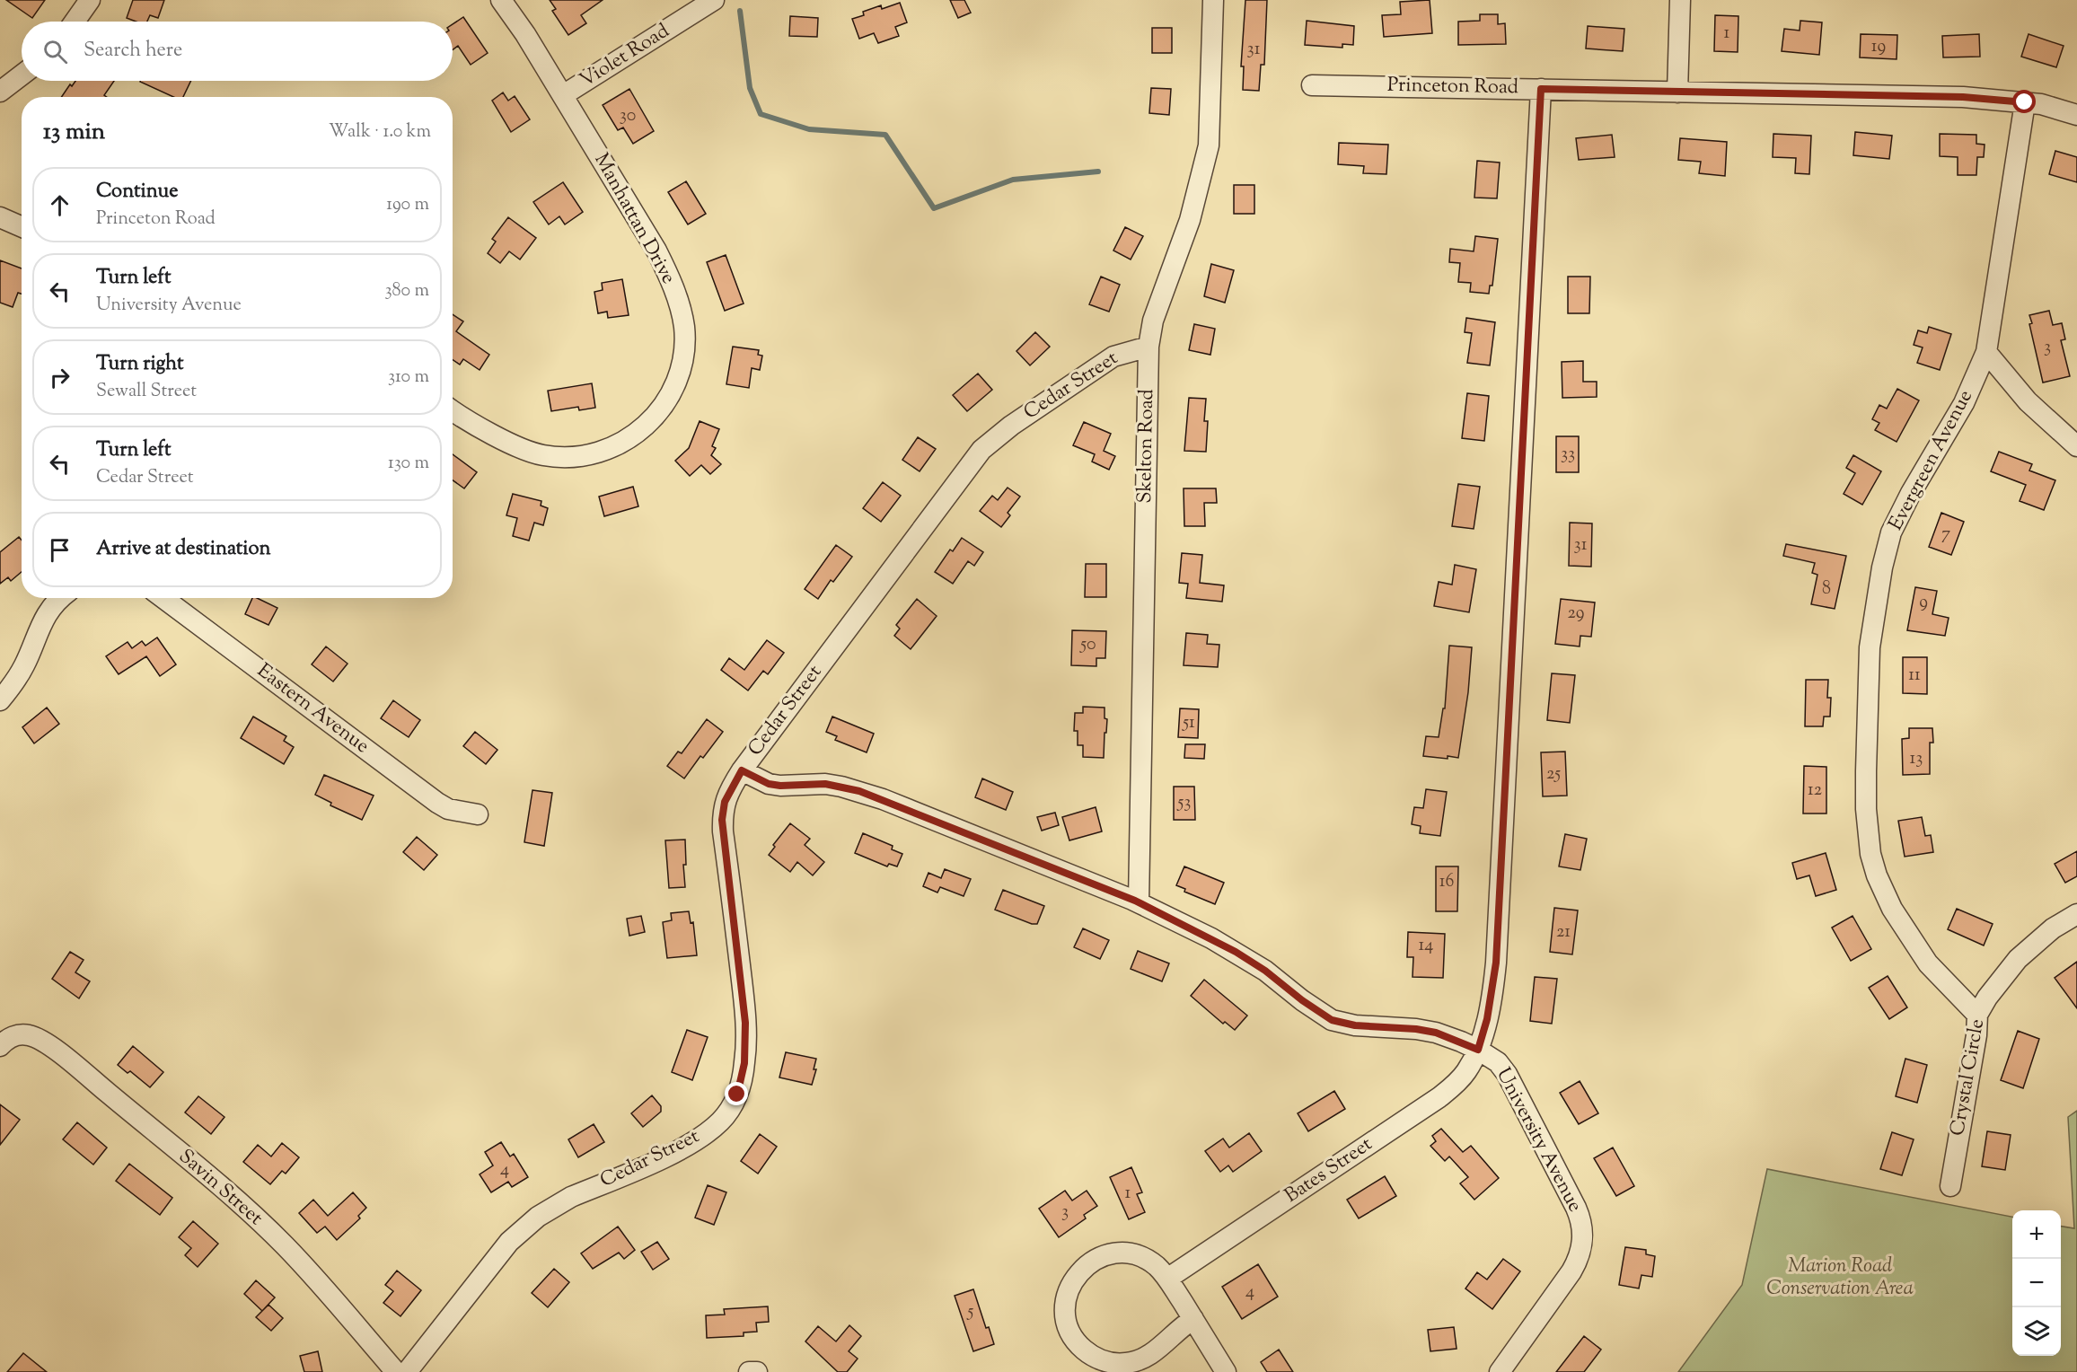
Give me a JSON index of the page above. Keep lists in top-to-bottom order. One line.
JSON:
{"streets":{"street":["Violet Road","Princeton Road","Manhattan Drive","Cedar Street","Skelton Road","Evergreen Avenue","Eastern Avenue","Crystal Circle","University Avenue","Bates Street","Savin Street"]},"crossings":[["Violet Road","Manhattan Drive"],["Princeton Road","Evergreen Avenue"],["Princeton Road","University Avenue"],["Cedar Street","Skelton Road"],["Evergreen Avenue","Crystal Circle"],["University Avenue","Bates Street"]],"parks":["Marion Road Conservation Area"],"house_numbers":["1","19","31","30","3","33","7","31","8","9","29","50","11","51","13","25","12","53","16","21","14","4","1","3","4","5"],"page":{"search":"Search here","heading":["13 min","Walk · 1.0 km"],"list":[["Continue","Princeton Road","190 m"],["Turn left","University Avenue","380 m"],["Turn right","Sewall Street","310 m"],["Turn left","Cedar Street","130 m"],"Arrive at destination"],"map_buttons":["+","−"]}}
